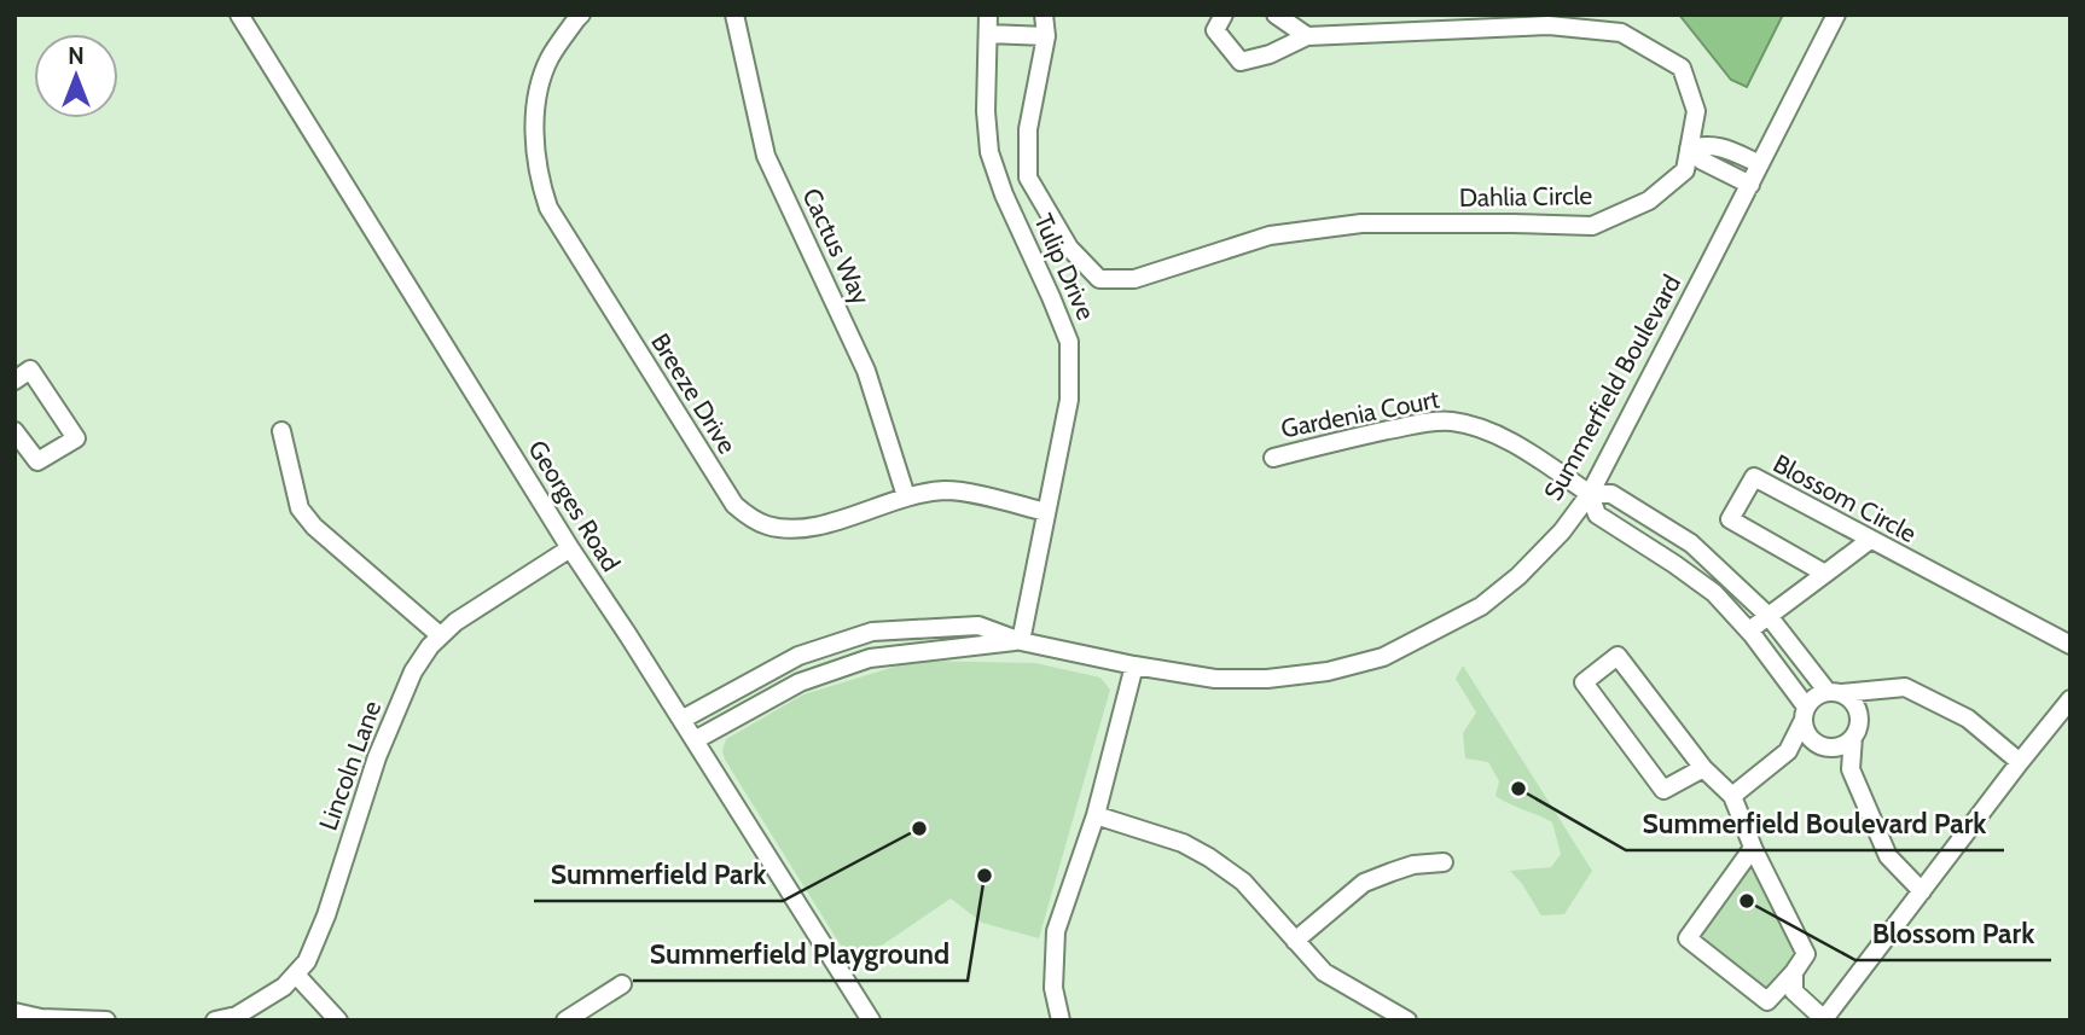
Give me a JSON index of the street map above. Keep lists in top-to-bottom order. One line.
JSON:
{"streets":{"street":["Dahlia Circle","Cactus Way","Tulip Drive","Summerfield Boulevard","Breeze Drive","Gardenia Court","Blossom Circle","Georges Road","Lincoln Lane"]},"crossings":[["Cactus Way","Breeze Drive"],["Tulip Drive","Summerfield Boulevard"],["Tulip Drive","Breeze Drive"],["Summerfield Boulevard","Gardenia Court"],["Summerfield Boulevard","Georges Road"],["Georges Road","Lincoln Lane"]],"places":["Summerfield Boulevard Park","Summerfield Park","Summerfield Playground","Blossom Park"],"north":"top"}
